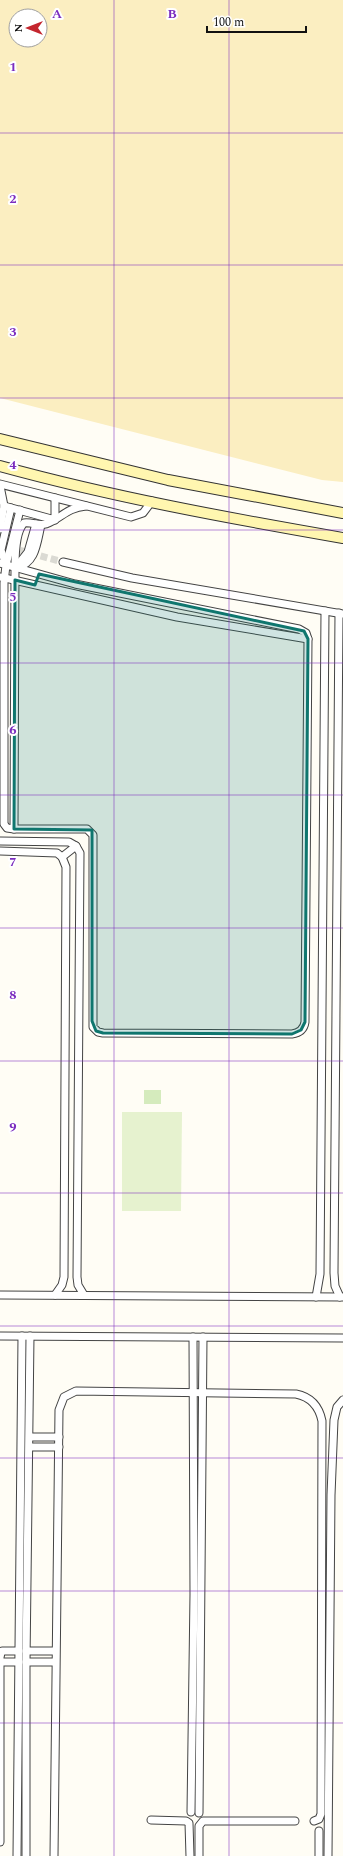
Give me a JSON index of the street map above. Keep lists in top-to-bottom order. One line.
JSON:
{"scale_bar":"100 m","north":"left","grid":{"columns":["A","B"],"rows":["1","2","3","4","5","6","7","8","9"]}}
